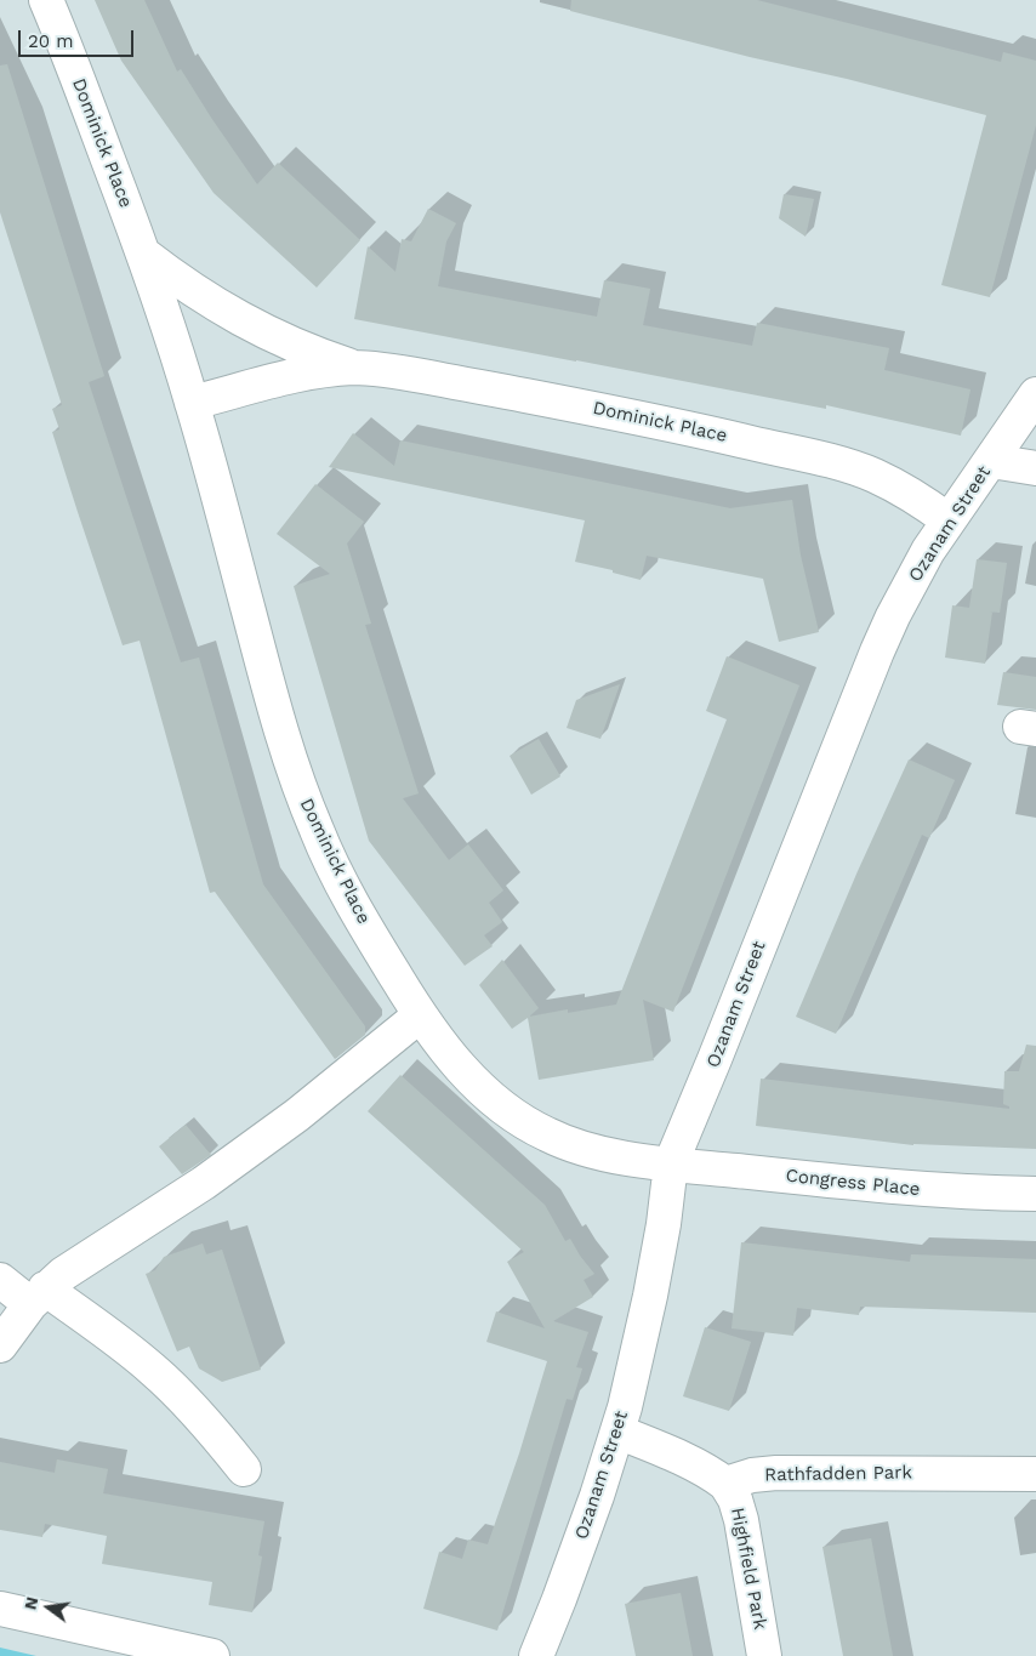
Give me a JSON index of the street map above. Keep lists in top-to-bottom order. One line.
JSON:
{"streets":{"street":["Dominick Place","Ozanam Street","Congress Place","Rathfadden Park","Highfield Park"]},"crossings":[["Dominick Place","Ozanam Street"],["Dominick Place","Congress Place"],["Ozanam Street","Congress Place"],["Rathfadden Park","Highfield Park"]],"scale_bar":"20 m","north":"left"}
